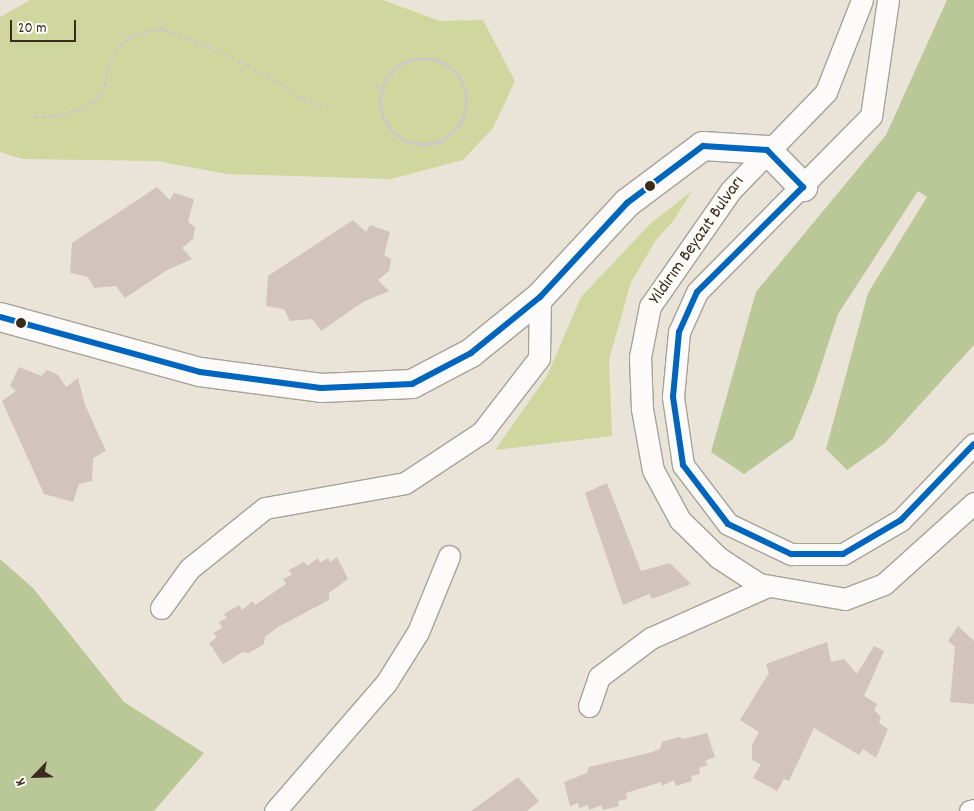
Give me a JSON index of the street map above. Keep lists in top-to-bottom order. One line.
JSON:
{"streets":{"street":["Yıldırım Beyazıt Bulvarı"]},"scale_bar":"20 m","north":"bottom left"}
